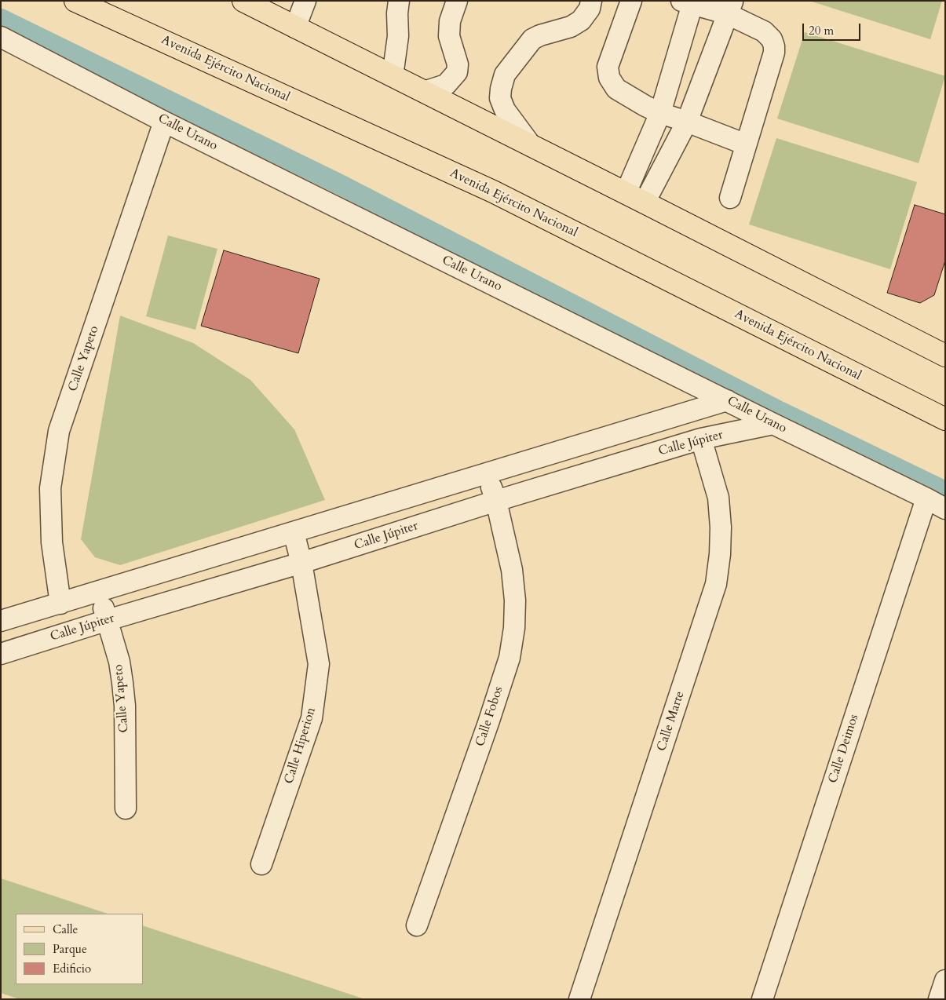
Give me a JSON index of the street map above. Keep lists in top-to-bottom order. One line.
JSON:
{"streets":{"main road":["Avenida Ejército Nacional"],"street":["Calle Urano","Calle Yapeto","Calle Júpiter","Calle Fobos","Calle Marte","Calle Hiperion","Calle Deimos"]},"crossings":[["Calle Urano","Calle Yapeto"],["Calle Urano","Calle Júpiter"],["Calle Urano","Calle Deimos"],["Calle Yapeto","Calle Júpiter"],["Calle Júpiter","Calle Fobos"],["Calle Júpiter","Calle Marte"],["Calle Júpiter","Calle Hiperion"]],"legend":["Calle","Parque","Edificio"],"scale_bar":"20 m"}
